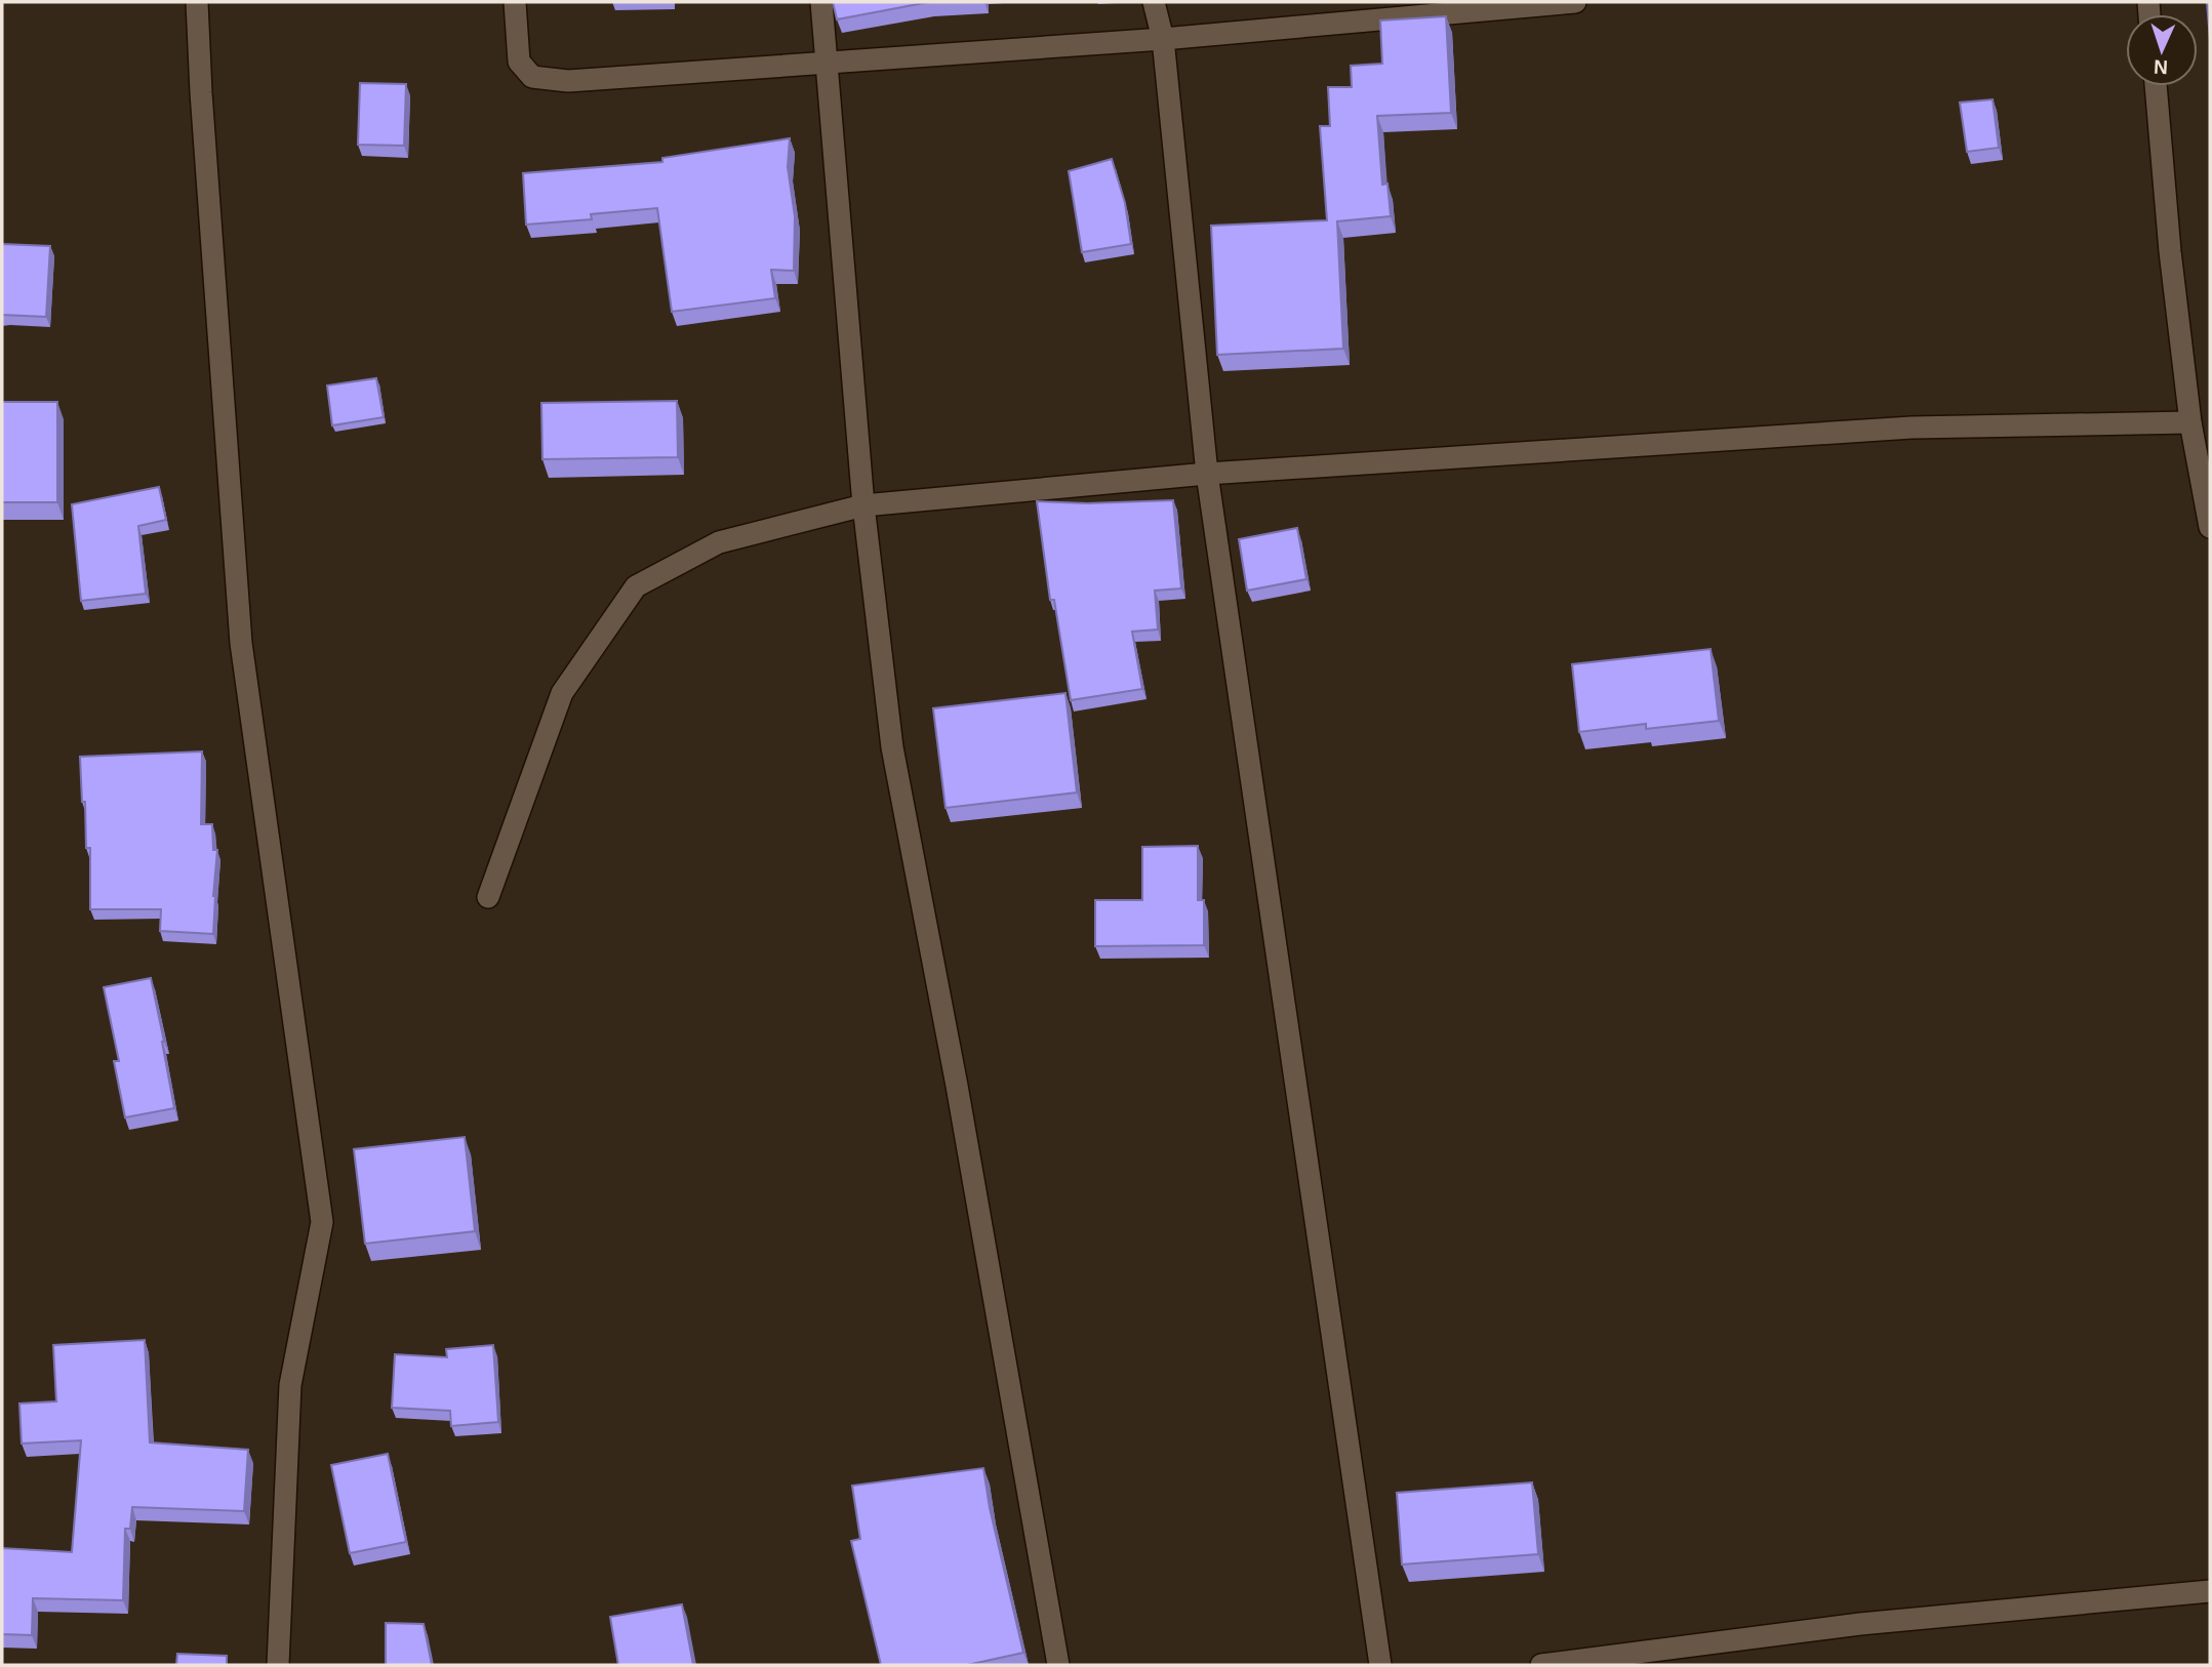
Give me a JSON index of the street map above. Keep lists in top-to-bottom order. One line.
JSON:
{"north":"bottom"}
